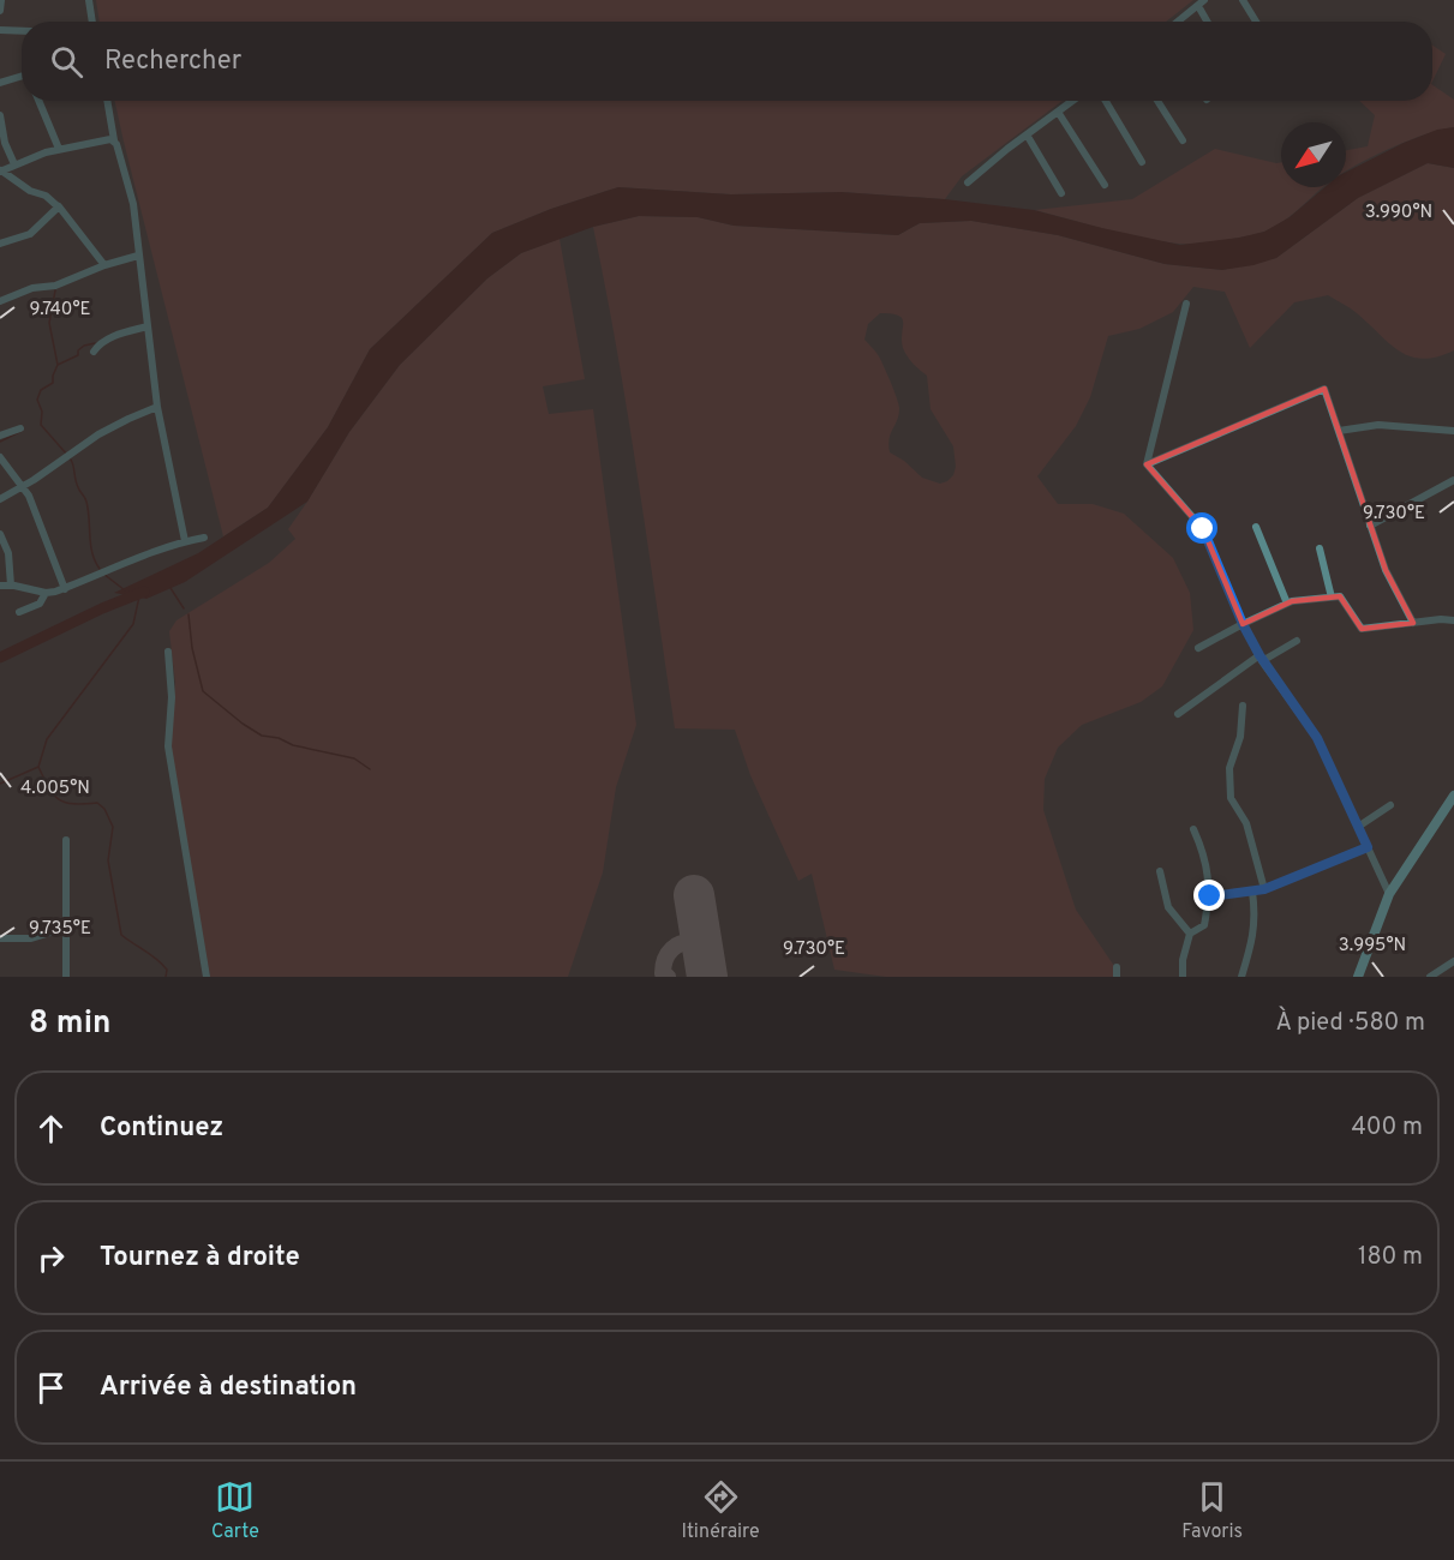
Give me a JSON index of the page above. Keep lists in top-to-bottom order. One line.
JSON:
{"north":"bottom left","page":{"search":"Rechercher","heading":["8 min","À pied · 580 m"],"list":[["Continuez","400 m"],["Tournez à droite","180 m"],"Arrivée à destination"],"nav":["Carte","Itinéraire","Favoris"]},"coordinates":["3.990°N","9.740°E","9.730°E","4.005°N","9.735°E","3.995°N"]}
